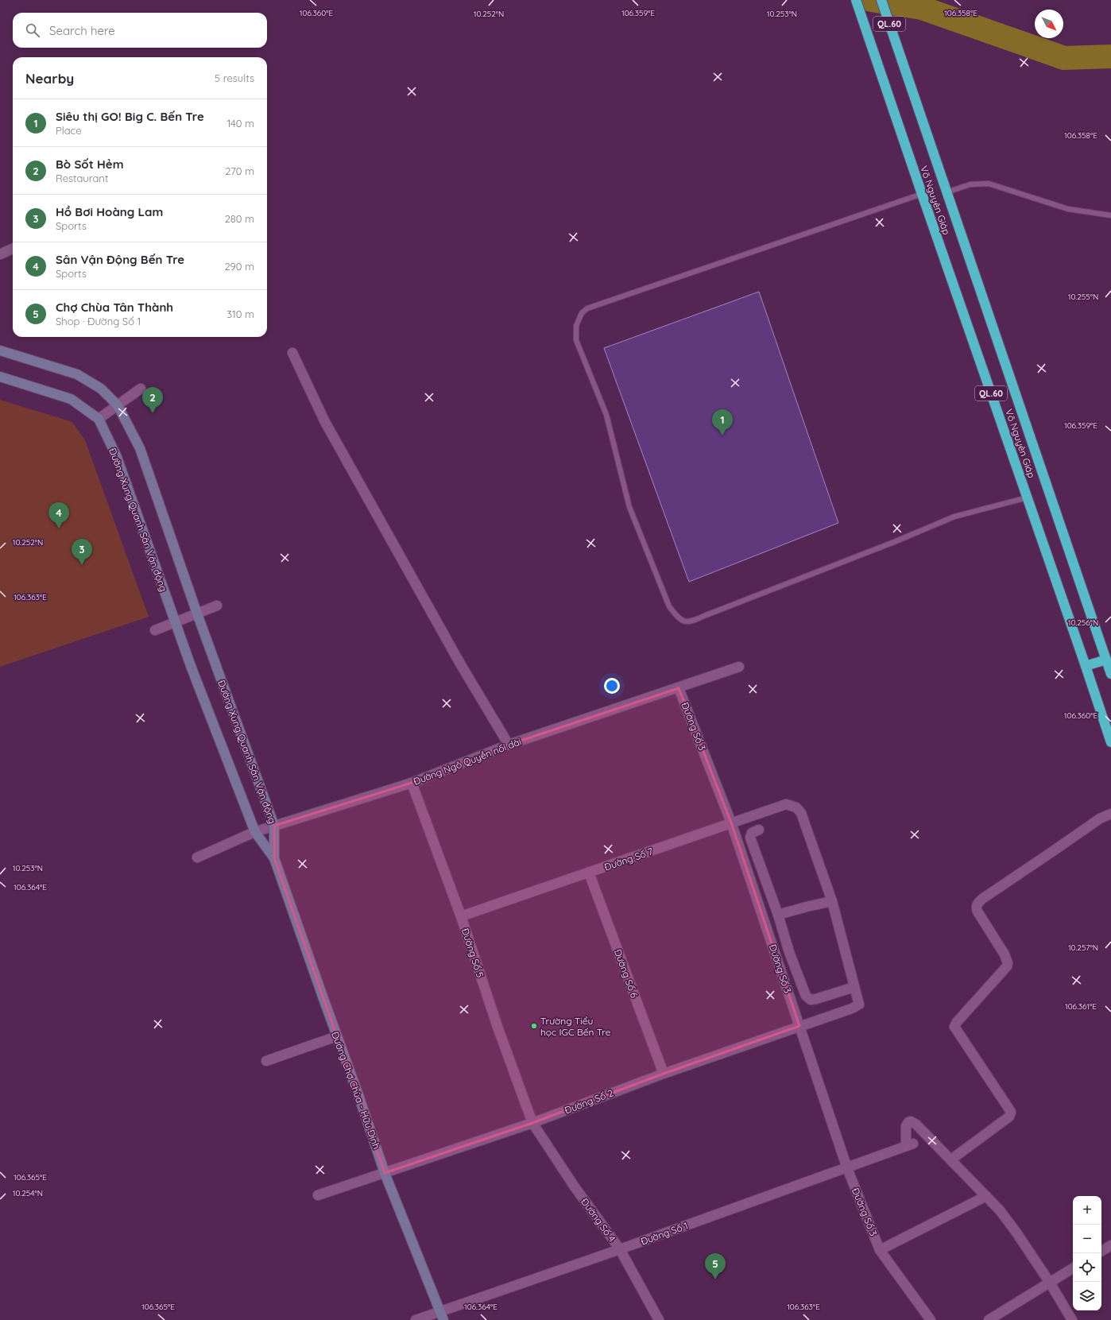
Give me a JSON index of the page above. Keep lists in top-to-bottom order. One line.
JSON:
{"streets":{"highway":["QL.60","Võ Nguyên Giáp"],"street":["Đường Xung Quanh Sân Vận động","Đường Số 3","Đường Ngô Quyền nối dài","Đường Số 7","Đường Số 5","Đường Số 6","Đường Chợ Chùa - Hữu Định","Đường Số 2","Đường Số 4","Đường Số 1"]},"crossings":[["Đường Xung Quanh Sân Vận động","Đường Ngô Quyền nối dài"],["Đường Xung Quanh Sân Vận động","Đường Chợ Chùa - Hữu Định"],["Đường Số 3","Đường Ngô Quyền nối dài"],["Đường Số 3","Đường Số 7"],["Đường Số 3","Đường Số 2"],["Đường Số 3","Đường Số 1"],["Đường Ngô Quyền nối dài","Đường Số 5"],["Đường Số 7","Đường Số 5"],["Đường Số 7","Đường Số 6"],["Đường Số 5","Đường Số 2"],["Đường Số 5","Đường Số 4"],["Đường Số 6","Đường Số 2"],["Đường Chợ Chùa - Hữu Định","Đường Số 2"],["Đường Chợ Chùa - Hữu Định","Đường Số 1"],["Đường Số 2","Đường Số 4"],["Đường Số 4","Đường Số 1"]],"places":["Trường Tiểu học IGC Bến Tre"],"north":"bottom right","page":{"search":"Search here","heading":["Nearby","5 results"],"list":[{"mark":"1","name":"Siêu thị GO! Big C. Bến Tre","note":"Place","value":"140 m"},{"mark":"2","name":"Bò Sốt Hẻm","note":"Restaurant","value":"270 m"},{"mark":"3","name":"Hồ Bơi Hoàng Lam","note":"Sports","value":"280 m"},{"mark":"4","name":"Sân Vận Động Bến Tre","note":"Sports","value":"290 m"},{"mark":"5","name":"Chợ Chùa Tân Thành","note":"Shop · Đường Số 1","value":"310 m"}],"pins":["2","1","4","3","5"],"map_buttons":["+","−"]},"coordinates":["106.360°E","106.358°E","106.359°E","10.252°N","10.253°N","10.255°N","106.363°E","10.256°N","106.364°E","10.257°N","106.361°E","106.365°E","10.254°N"]}
